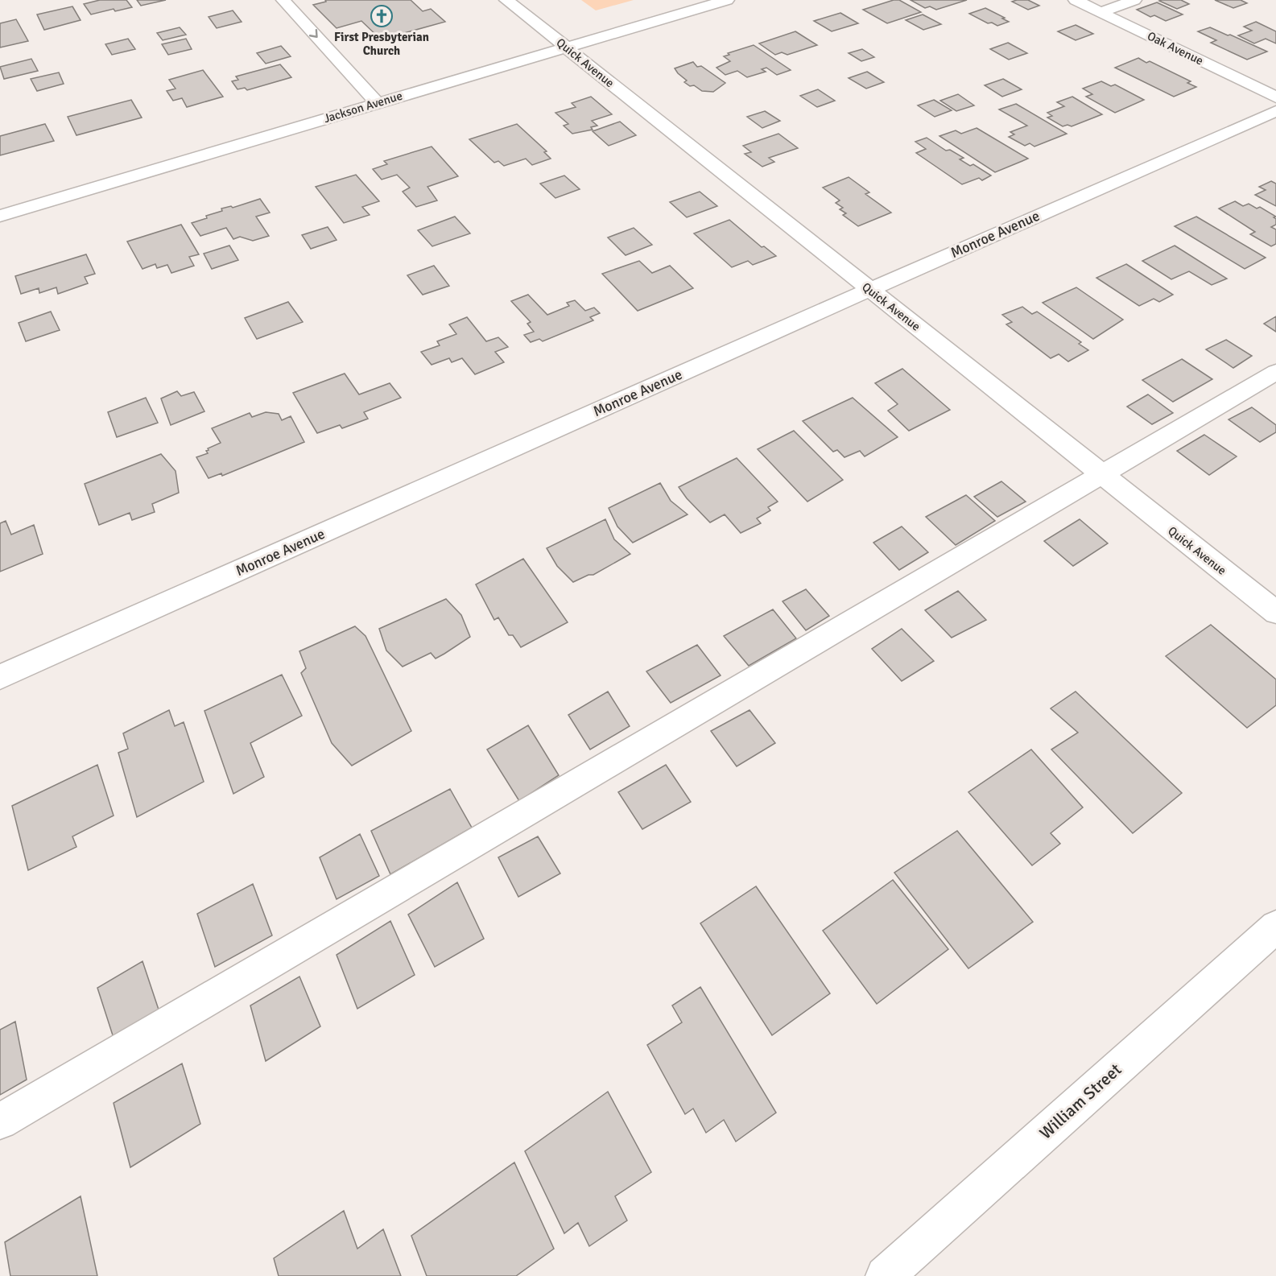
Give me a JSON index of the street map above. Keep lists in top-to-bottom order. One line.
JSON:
{"streets":{"street":["Oak Avenue","Quick Avenue","Jackson Avenue","Monroe Avenue","William Street"]},"crossings":[["Quick Avenue","Jackson Avenue"],["Quick Avenue","Monroe Avenue"]],"places":{"church":["First Presbyterian Church"]}}
